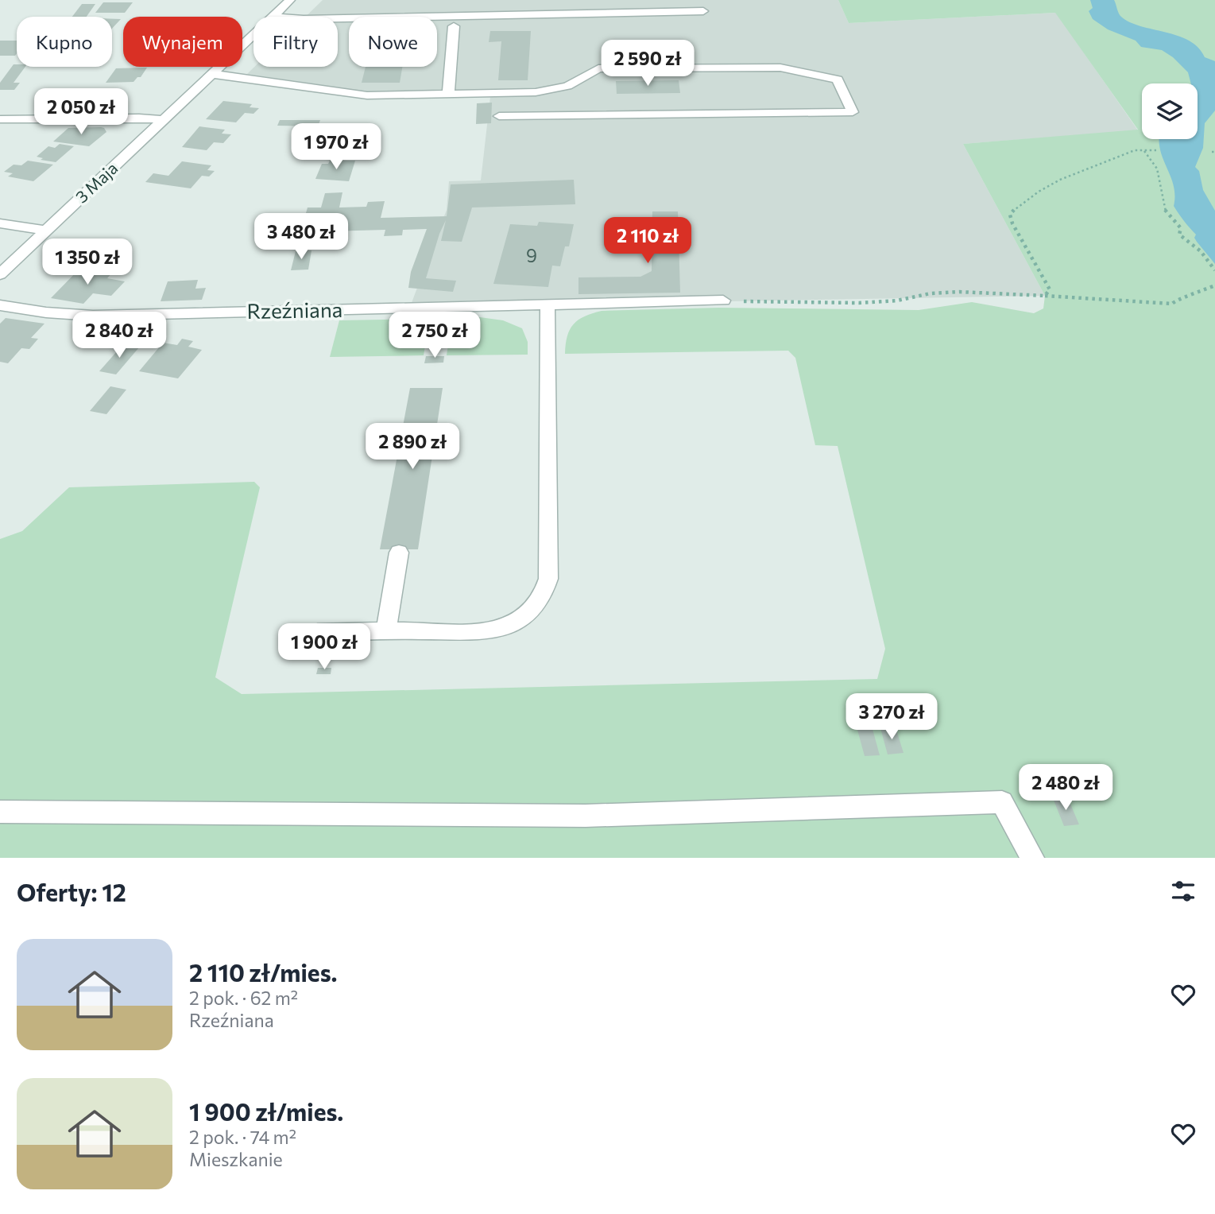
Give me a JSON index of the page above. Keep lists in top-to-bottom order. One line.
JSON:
{"streets":{"street":["3 Maja","Rzeźniana"]},"house_numbers":["9"],"page":{"chip":["Kupno","Wynajem","Filtry","Nowe"],"price":["2 590 zł","2 050 zł","1 970 zł","3 480 zł","2 110 zł","1 350 zł","2 840 zł","2 750 zł","2 890 zł","1 900 zł","3 270 zł","2 480 zł"],"heading":"Oferty: 12","list":[{"name":"2 110 zł/mies.","note":"2 pok. · 62 m² · Rzeźniana"},{"name":"1 900 zł/mies.","note":"2 pok. · 74 m² · Mieszkanie"}]}}
